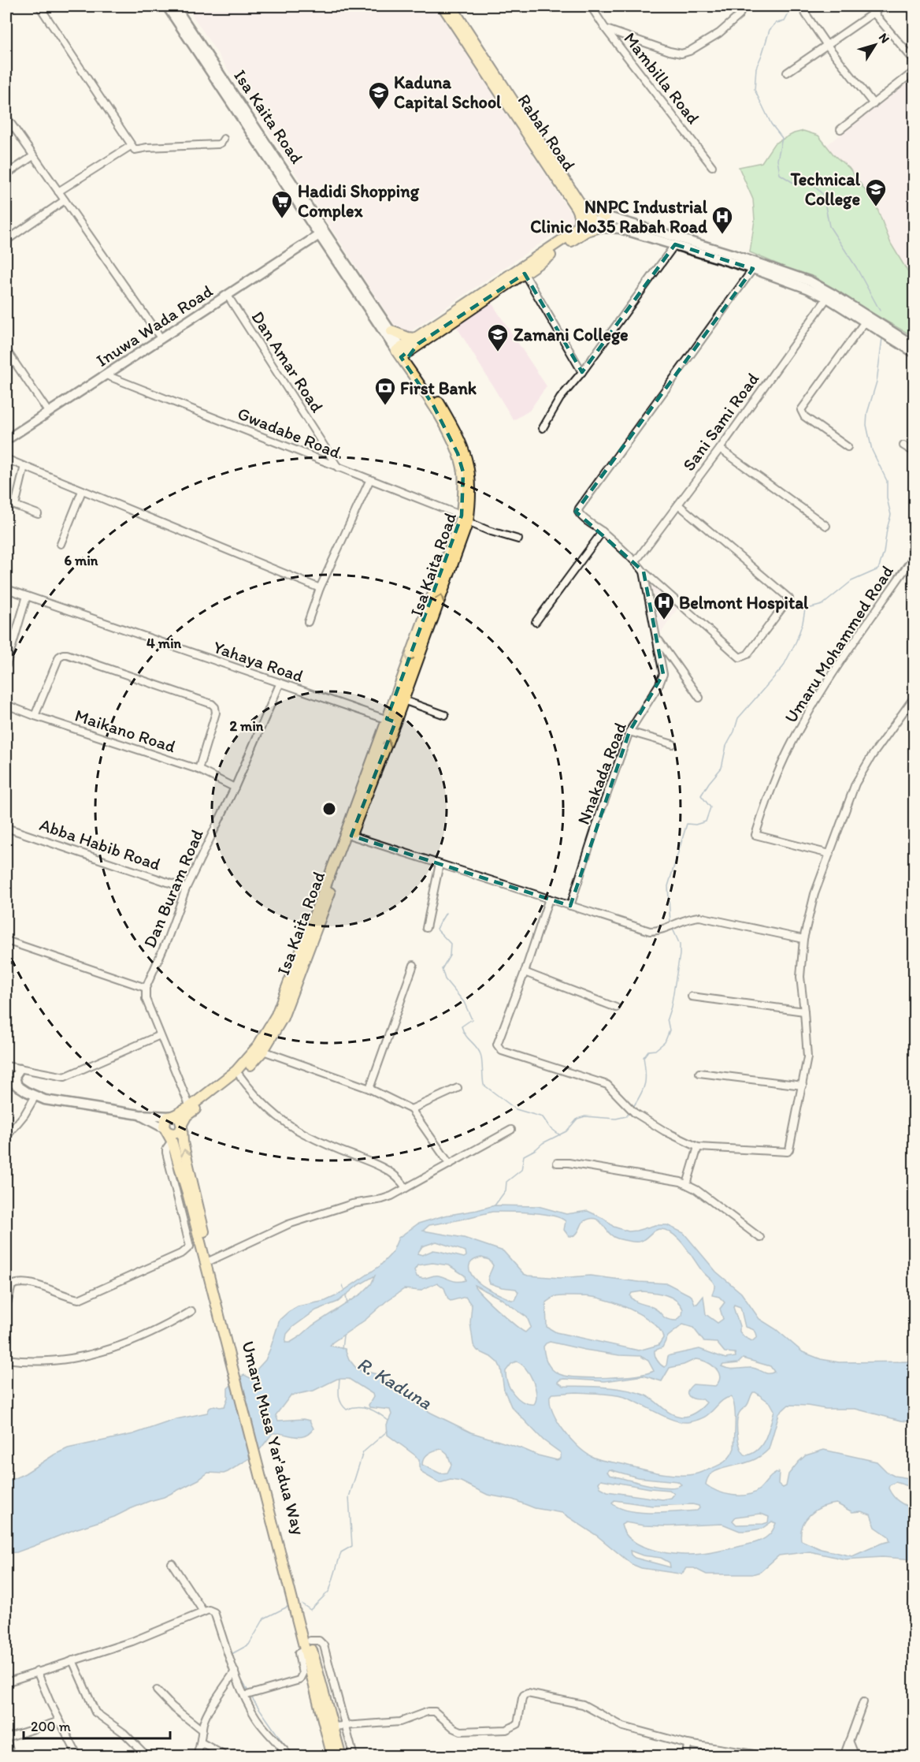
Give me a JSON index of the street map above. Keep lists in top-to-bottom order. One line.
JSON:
{"streets":{"main road":["Isa Kaita Road","Rabah Road","Inuwa Wada Road","Umaru Musa Yar'adua Way"],"street":["Mambilla Road","Dan Amar Road","Sani Sami Road","Gwadabe Road","Umaru Mohammed Road","Yahaya Road","Maikano Road","Nnakada Road","Abba Habib Road","Dan Buram Road"]},"crossings":[["Isa Kaita Road","Inuwa Wada Road"],["Isa Kaita Road","Gwadabe Road"],["Isa Kaita Road","Yahaya Road"],["Isa Kaita Road","Umaru Musa Yar'adua Way"],["Inuwa Wada Road","Dan Amar Road"],["Inuwa Wada Road","Gwadabe Road"],["Dan Amar Road","Gwadabe Road"],["Yahaya Road","Dan Buram Road"],["Maikano Road","Dan Buram Road"],["Abba Habib Road","Dan Buram Road"]],"water":["R. Kaduna"],"places":{"school or university":["Kaduna Capital School","Technical College","Zamani College"],"supermarket":["Hadidi Shopping Complex"],"hospital":["NNPC Industrial Clinic No35 Rabah Road","Belmont Hospital"],"bank":["First Bank"]},"scale_bar":"200 m","north":"top right","rings":["6 min","4 min","2 min"]}
